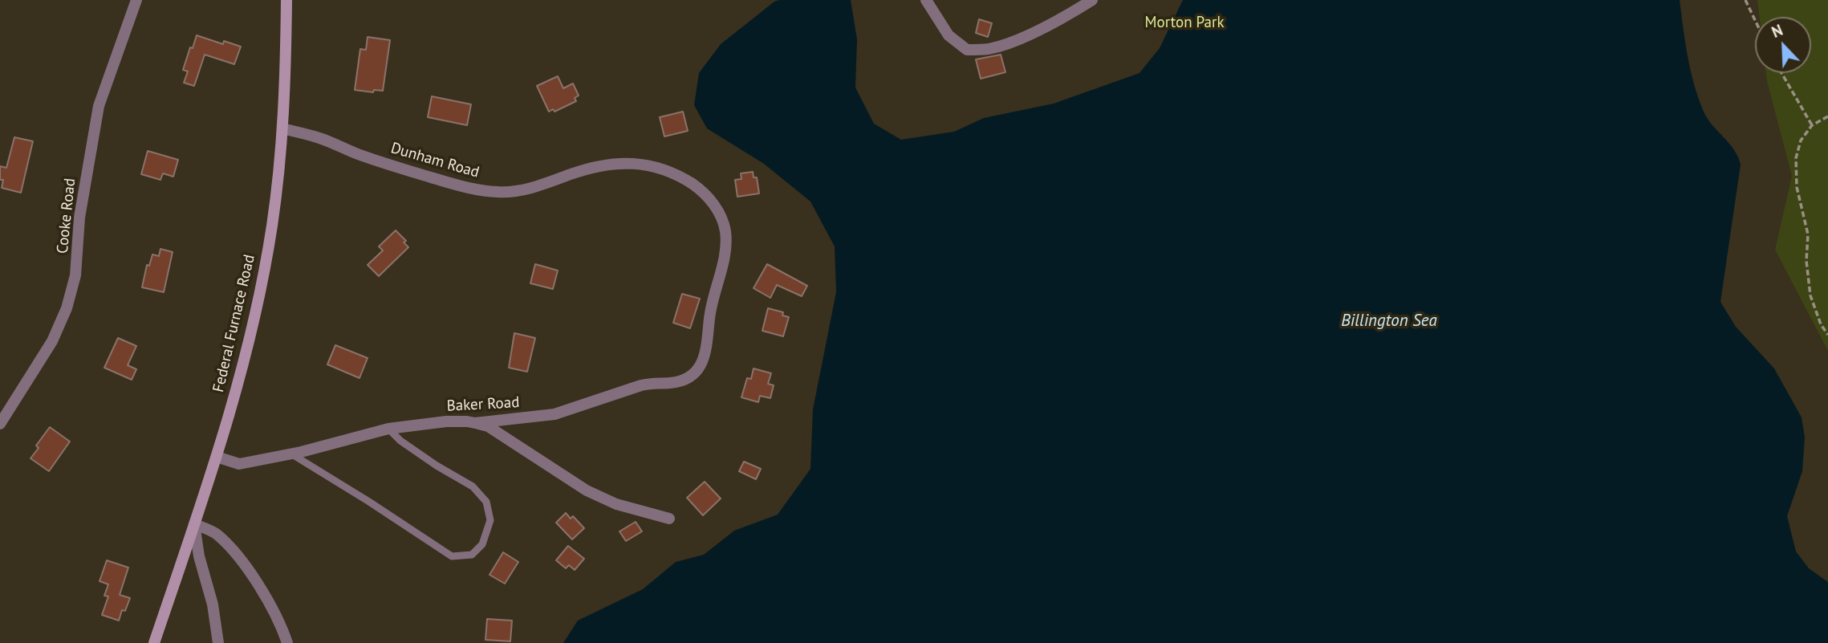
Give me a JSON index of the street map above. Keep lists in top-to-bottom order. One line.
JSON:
{"streets":{"main road":["Federal Furnace Road"],"street":["Dunham Road","Cooke Road","Baker Road"]},"crossings":[["Dunham Road","Federal Furnace Road"],["Dunham Road","Baker Road"],["Federal Furnace Road","Baker Road"]],"water":["Billington Sea"],"parks":["Morton Park"],"north":"top left"}
